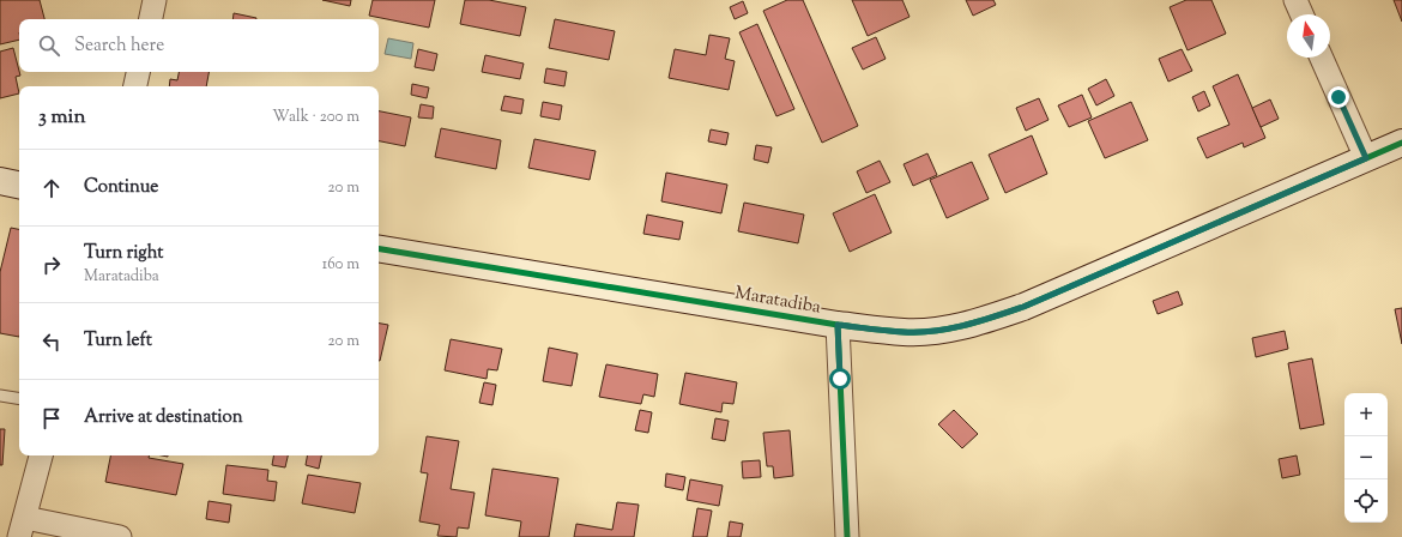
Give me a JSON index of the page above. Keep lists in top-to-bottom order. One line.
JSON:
{"streets":{"street":["Maratadiba"]},"north":"top","page":{"search":"Search here","heading":["3 min","Walk · 200 m"],"list":[["Continue","20 m"],["Turn right","Maratadiba","160 m"],["Turn left","20 m"],"Arrive at destination"],"map_buttons":["+","−"]}}
